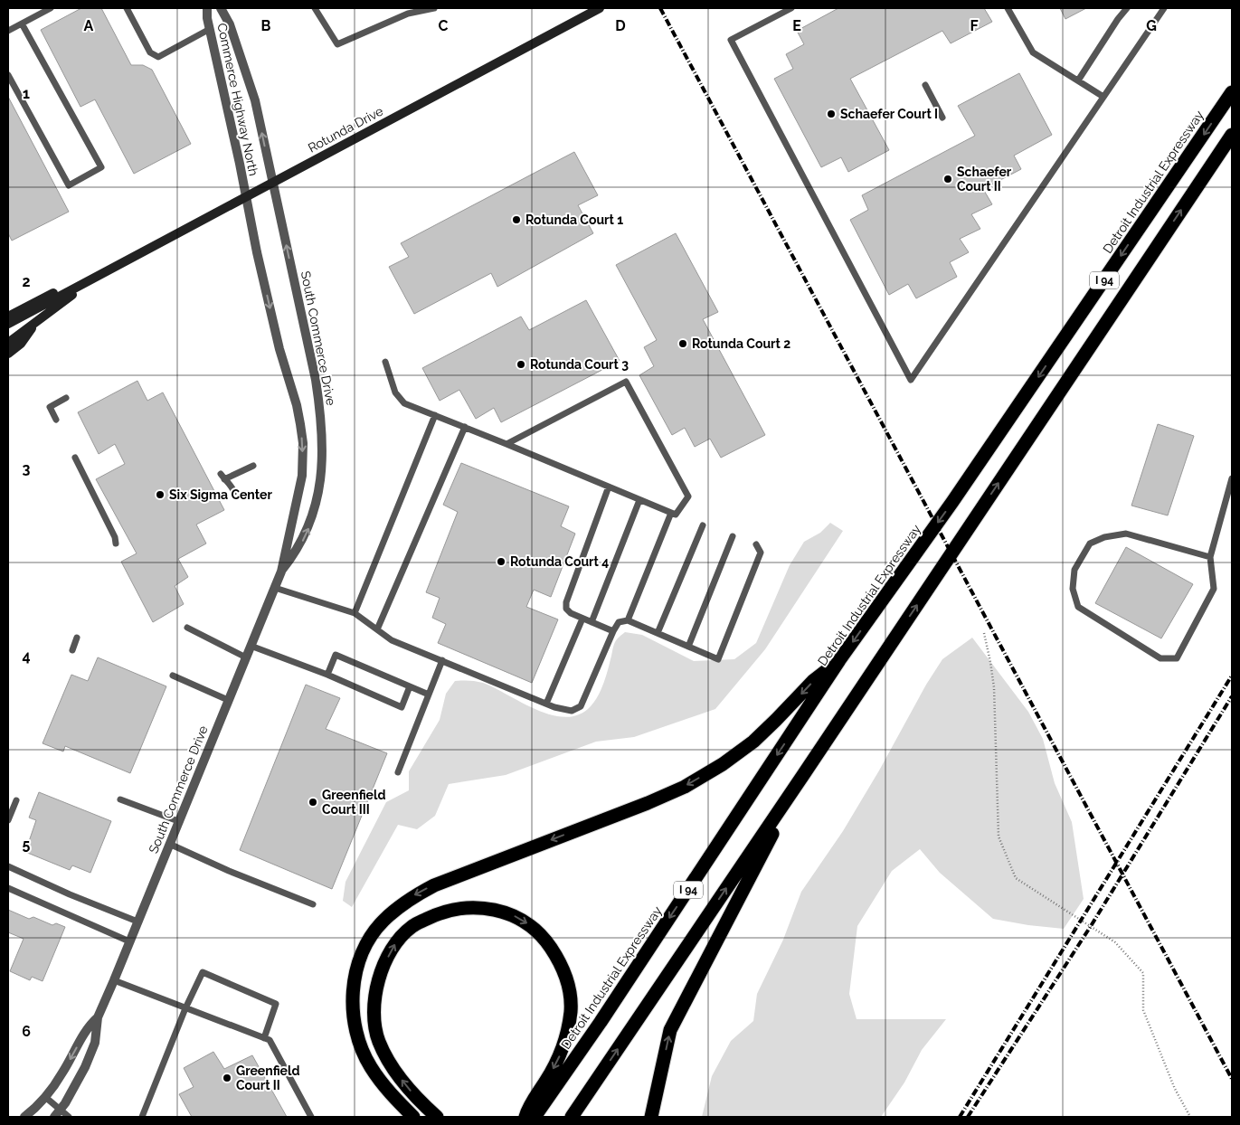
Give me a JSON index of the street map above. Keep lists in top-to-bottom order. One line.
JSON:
{"streets":{"highway":["Detroit Industrial Expressway","I 94"],"main road":["Rotunda Drive"],"street":["Commerce Highway North","South Commerce Drive"]},"crossings":[["Commerce Highway North","Rotunda Drive"],["Commerce Highway North","South Commerce Drive"],["Rotunda Drive","South Commerce Drive"]],"places":["Schaefer Court I","Schaefer Court II","Rotunda Court 1","Rotunda Court 2","Rotunda Court 3","Six Sigma Center","Rotunda Court 4","Greenfield Court III","Greenfield Court II"],"grid":{"columns":["A","B","C","D","E","F","G"],"rows":["1","2","3","4","5","6"]}}
